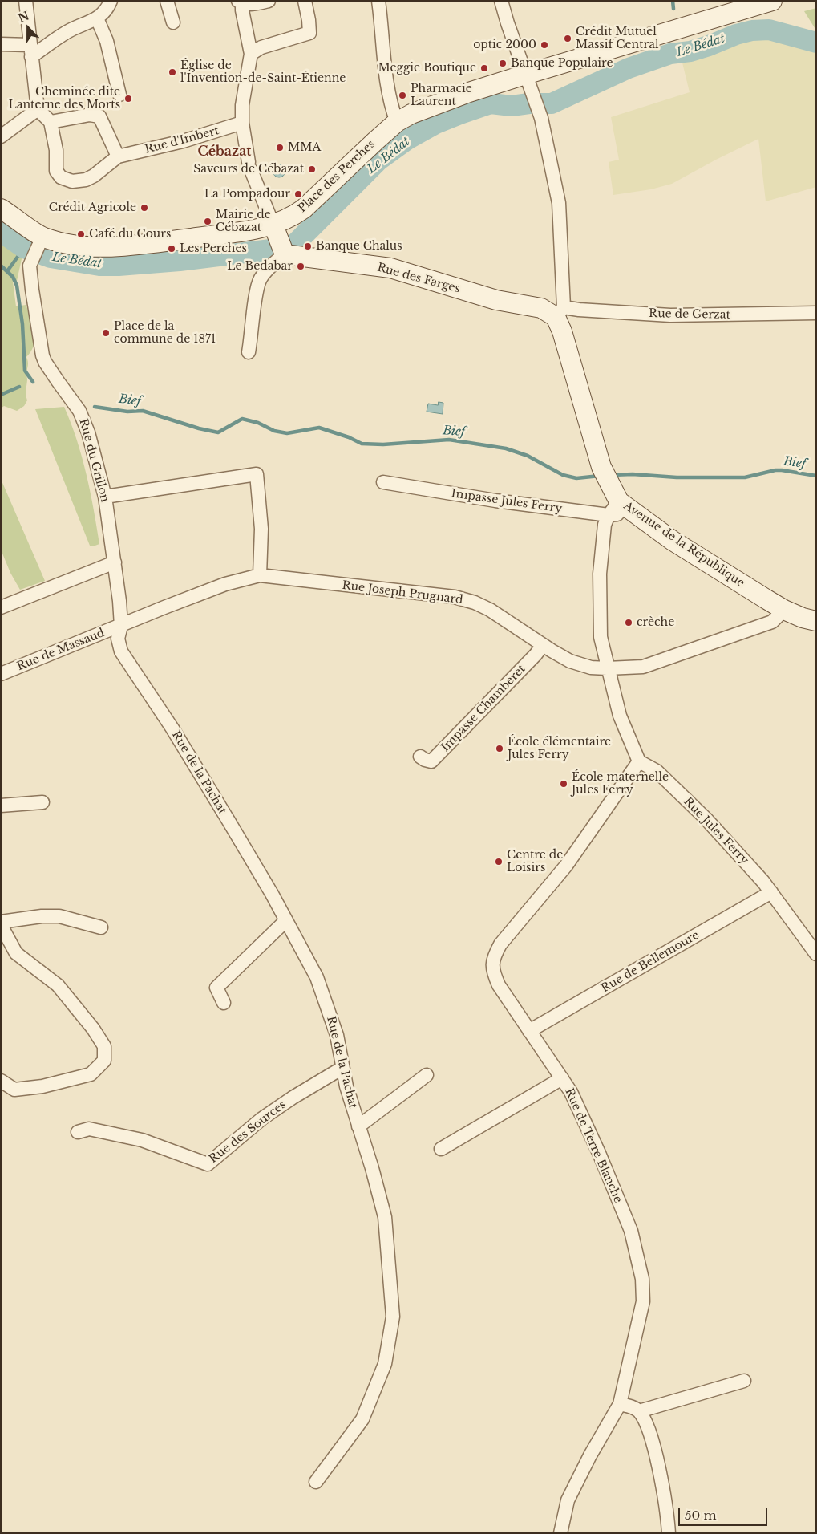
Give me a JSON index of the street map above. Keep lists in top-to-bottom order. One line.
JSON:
{"streets":{"street":["Rue d'Imbert","Place des Perches","Rue des Farges","Rue de Gerzat","Rue du Grillon","Impasse Jules Ferry","Avenue de la République","Rue Joseph Prugnard","Rue de Massaud","Impasse Chamberet","Rue de la Pachat","Rue Jules Ferry","Rue de Bellemoure","Rue des Sources","Rue de Terre Blanche"]},"crossings":[["Place des Perches","Rue des Farges"],["Rue des Farges","Rue de Gerzat"],["Rue des Farges","Avenue de la République"],["Rue de Gerzat","Avenue de la République"],["Rue du Grillon","Rue Joseph Prugnard"],["Rue du Grillon","Rue de Massaud"],["Rue du Grillon","Rue de la Pachat"],["Impasse Jules Ferry","Avenue de la République"],["Avenue de la République","Rue Joseph Prugnard"],["Rue Joseph Prugnard","Rue de Massaud"],["Rue Joseph Prugnard","Impasse Chamberet"],["Rue Joseph Prugnard","Rue de la Pachat"],["Rue de Massaud","Rue de la Pachat"],["Rue de la Pachat","Rue des Sources"],["Rue Jules Ferry","Rue de Bellemoure"],["Rue Jules Ferry","Rue de Terre Blanche"],["Rue de Bellemoure","Rue de Terre Blanche"]],"districts":["Cébazat"],"water":["Le Bédat","Bief"],"places":["Crédit Mutuel Massif Central","optic 2000","Banque Populaire","Meggie Boutique","Église de l'Invention-de-Saint-Étienne","Pharmacie Laurent","Cheminée dite Lanterne des Morts","MMA","Saveurs de Cébazat","La Pompadour","Crédit Agricole","Mairie de Cébazat","Café du Cours","Banque Chalus","Les Perches","Le Bedabar","Place de la commune de 1871","crèche","École élémentaire Jules Ferry","École maternelle Jules Ferry","Centre de Loisirs"],"scale_bar":"50 m","north":"top"}
